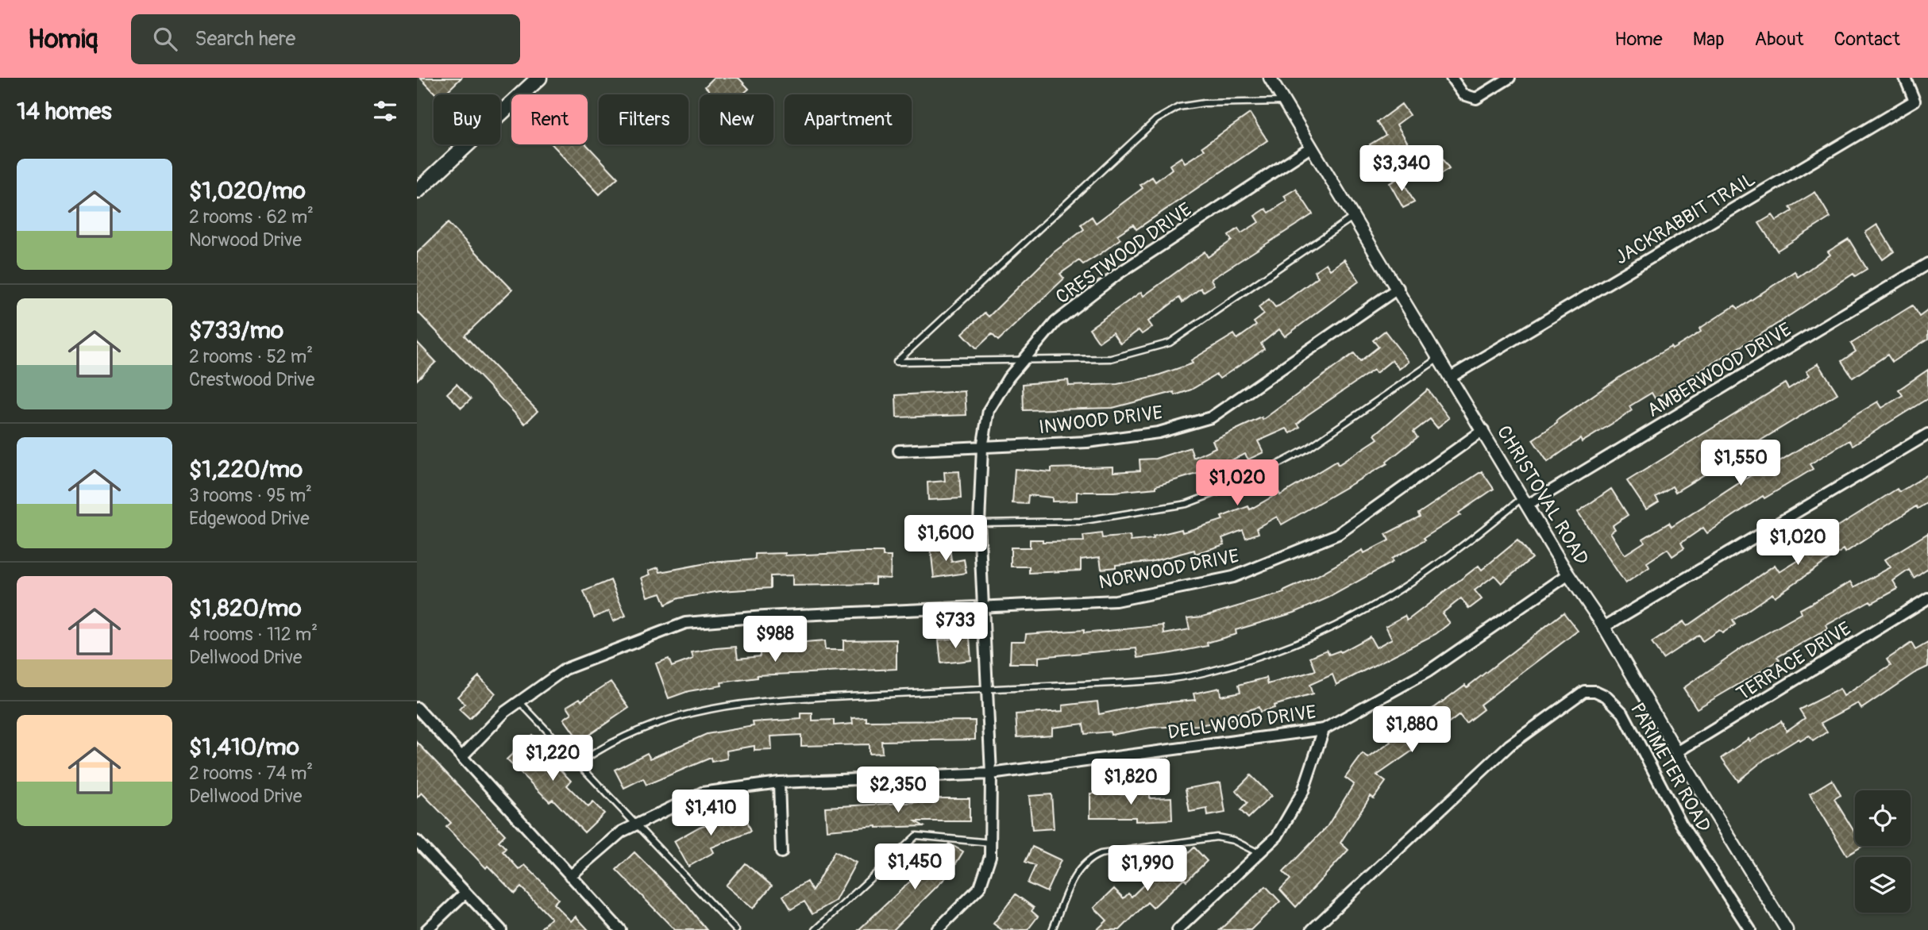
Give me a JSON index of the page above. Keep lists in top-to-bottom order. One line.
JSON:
{"streets":{"street":["JACKRABBIT TRAIL","CRESTWOOD DRIVE","AMBERWOOD DRIVE","INWOOD DRIVE","CHRISTOVAL ROAD","NORWOOD DRIVE","TERRACE DRIVE","DELLWOOD DRIVE","PARIMETER ROAD"]},"crossings":[["JACKRABBIT TRAIL","CHRISTOVAL ROAD"],["CRESTWOOD DRIVE","INWOOD DRIVE"],["CRESTWOOD DRIVE","CHRISTOVAL ROAD"],["CRESTWOOD DRIVE","NORWOOD DRIVE"],["CRESTWOOD DRIVE","DELLWOOD DRIVE"],["AMBERWOOD DRIVE","CHRISTOVAL ROAD"],["INWOOD DRIVE","CHRISTOVAL ROAD"],["CHRISTOVAL ROAD","NORWOOD DRIVE"],["CHRISTOVAL ROAD","TERRACE DRIVE"],["CHRISTOVAL ROAD","DELLWOOD DRIVE"]],"page":{"header":"Homiq","search":"Search here","nav":["Home","Map","About","Contact"],"heading":"14 homes","chip":["Buy","Rent","Filters","New","Apartment"],"list":[{"name":"$1,020/mo","note":"2 rooms · 62 m² · Norwood Drive"},{"name":"$733/mo","note":"2 rooms · 52 m² · Crestwood Drive"},{"name":"$1,220/mo","note":"3 rooms · 95 m² · Edgewood Drive"},{"name":"$1,820/mo","note":"4 rooms · 112 m² · Dellwood Drive"},{"name":"$1,410/mo","note":"2 rooms · 74 m² · Dellwood Drive"}],"price":["$3,340","$1,550","$1,020","$1,600","$1,020","$733","$988","$1,880","$1,220","$1,820","$2,350","$1,410","$1,450","$1,990"]}}
